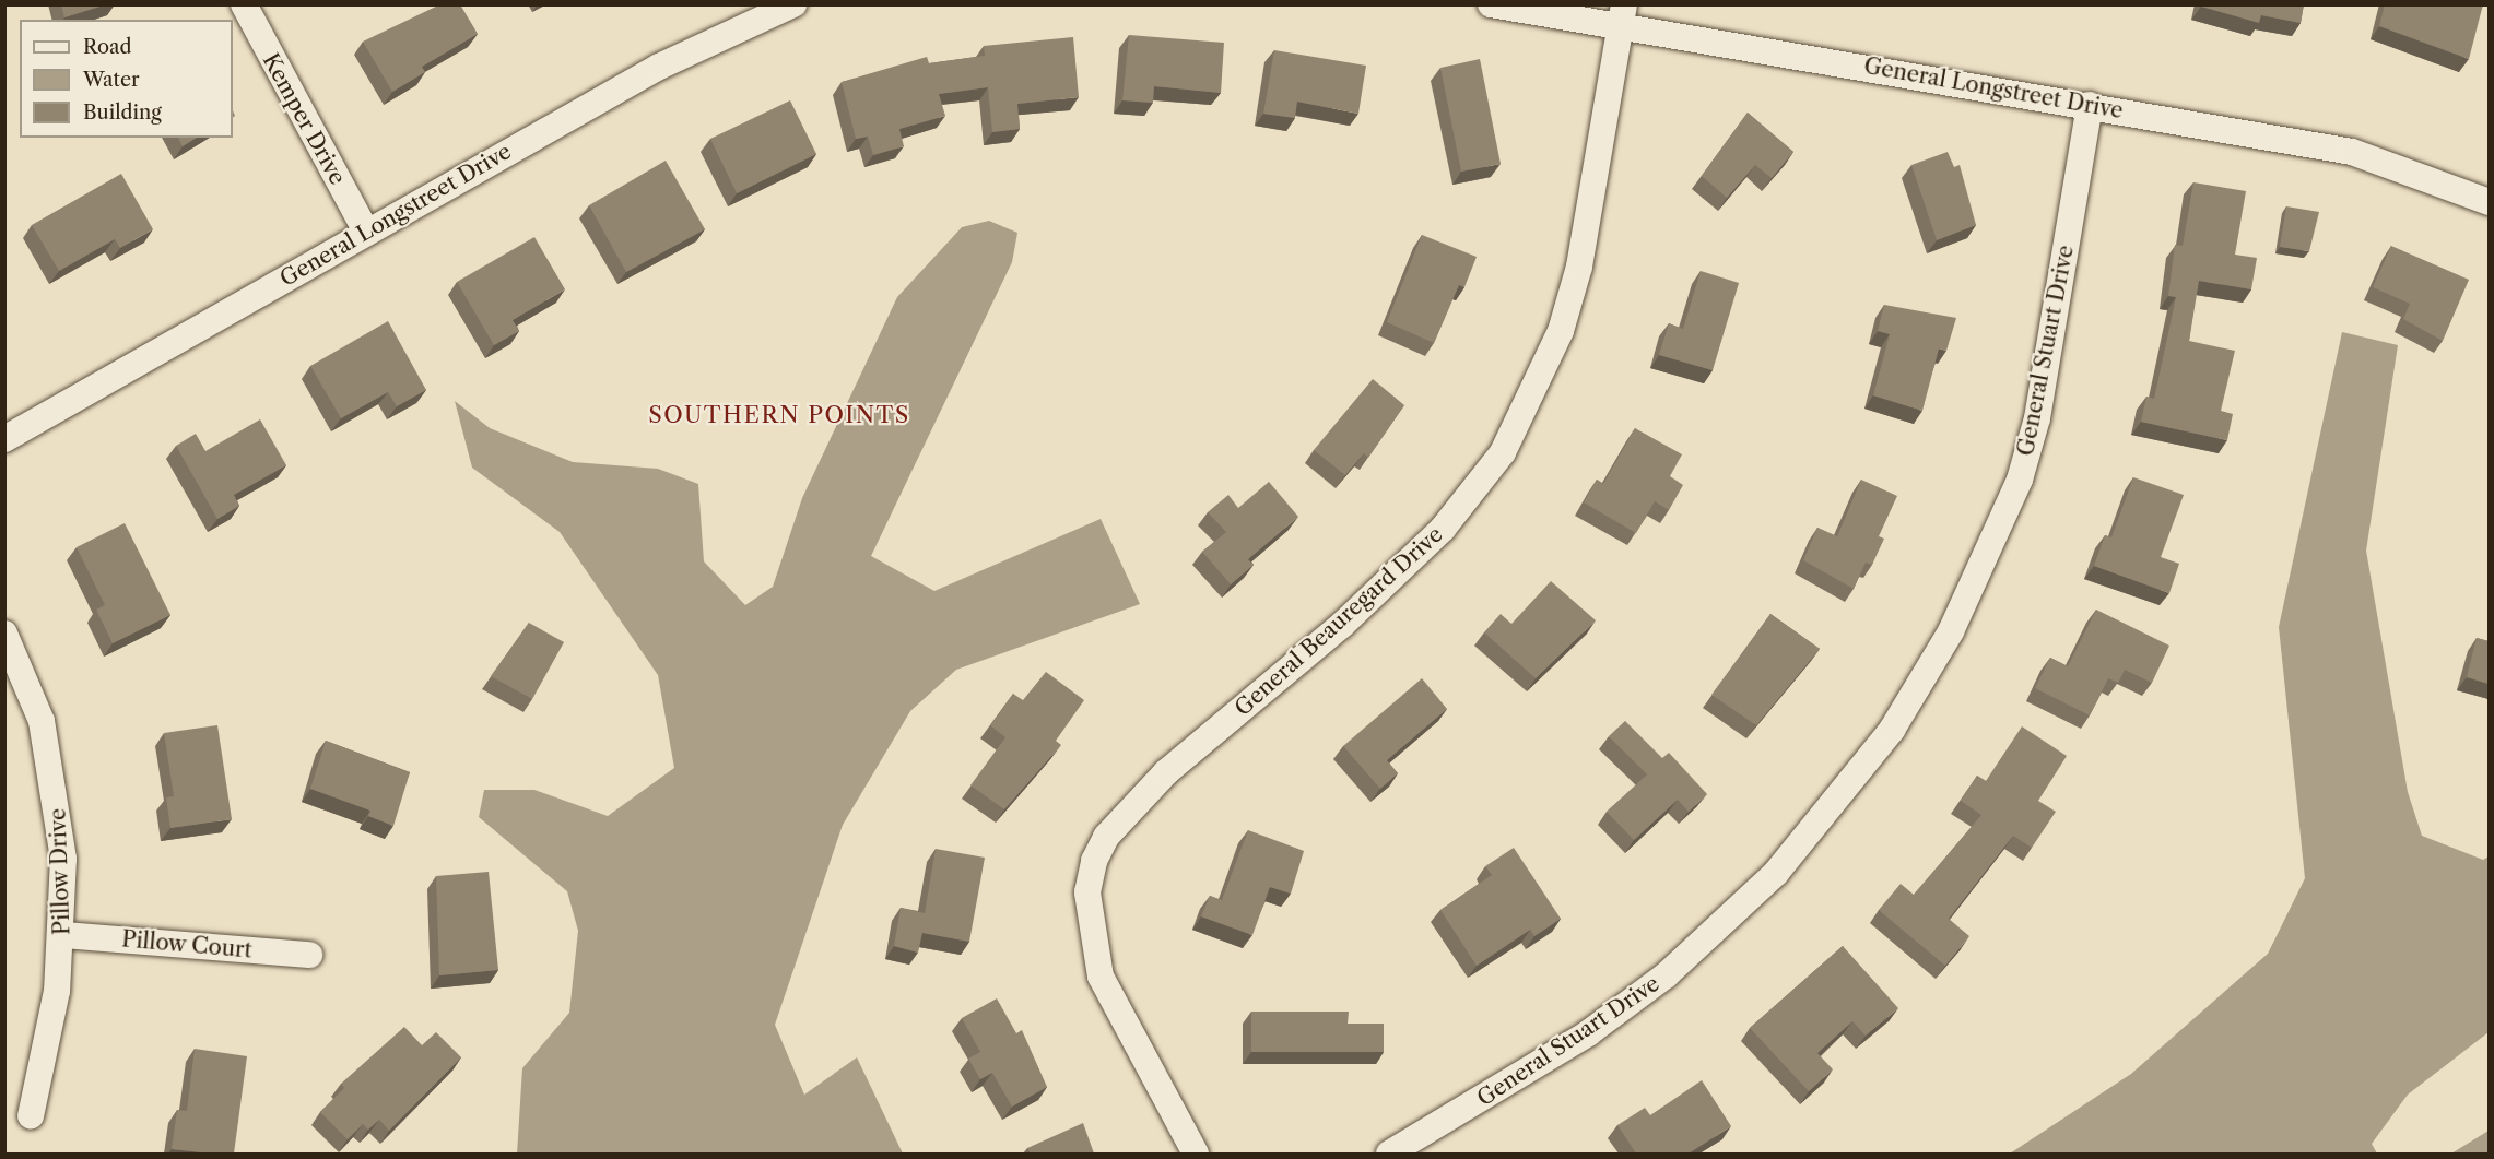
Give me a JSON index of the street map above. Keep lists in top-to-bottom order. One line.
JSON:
{"streets":{"street":["General Longstreet Drive","Kemper Drive","General Stuart Drive","General Beauregard Drive","Pillow Drive","Pillow Court"]},"crossings":[["General Longstreet Drive","Kemper Drive"],["General Longstreet Drive","General Stuart Drive"],["General Longstreet Drive","General Beauregard Drive"],["Pillow Drive","Pillow Court"]],"districts":["SOUTHERN POINTS"],"legend":["Road","Water","Building"]}
